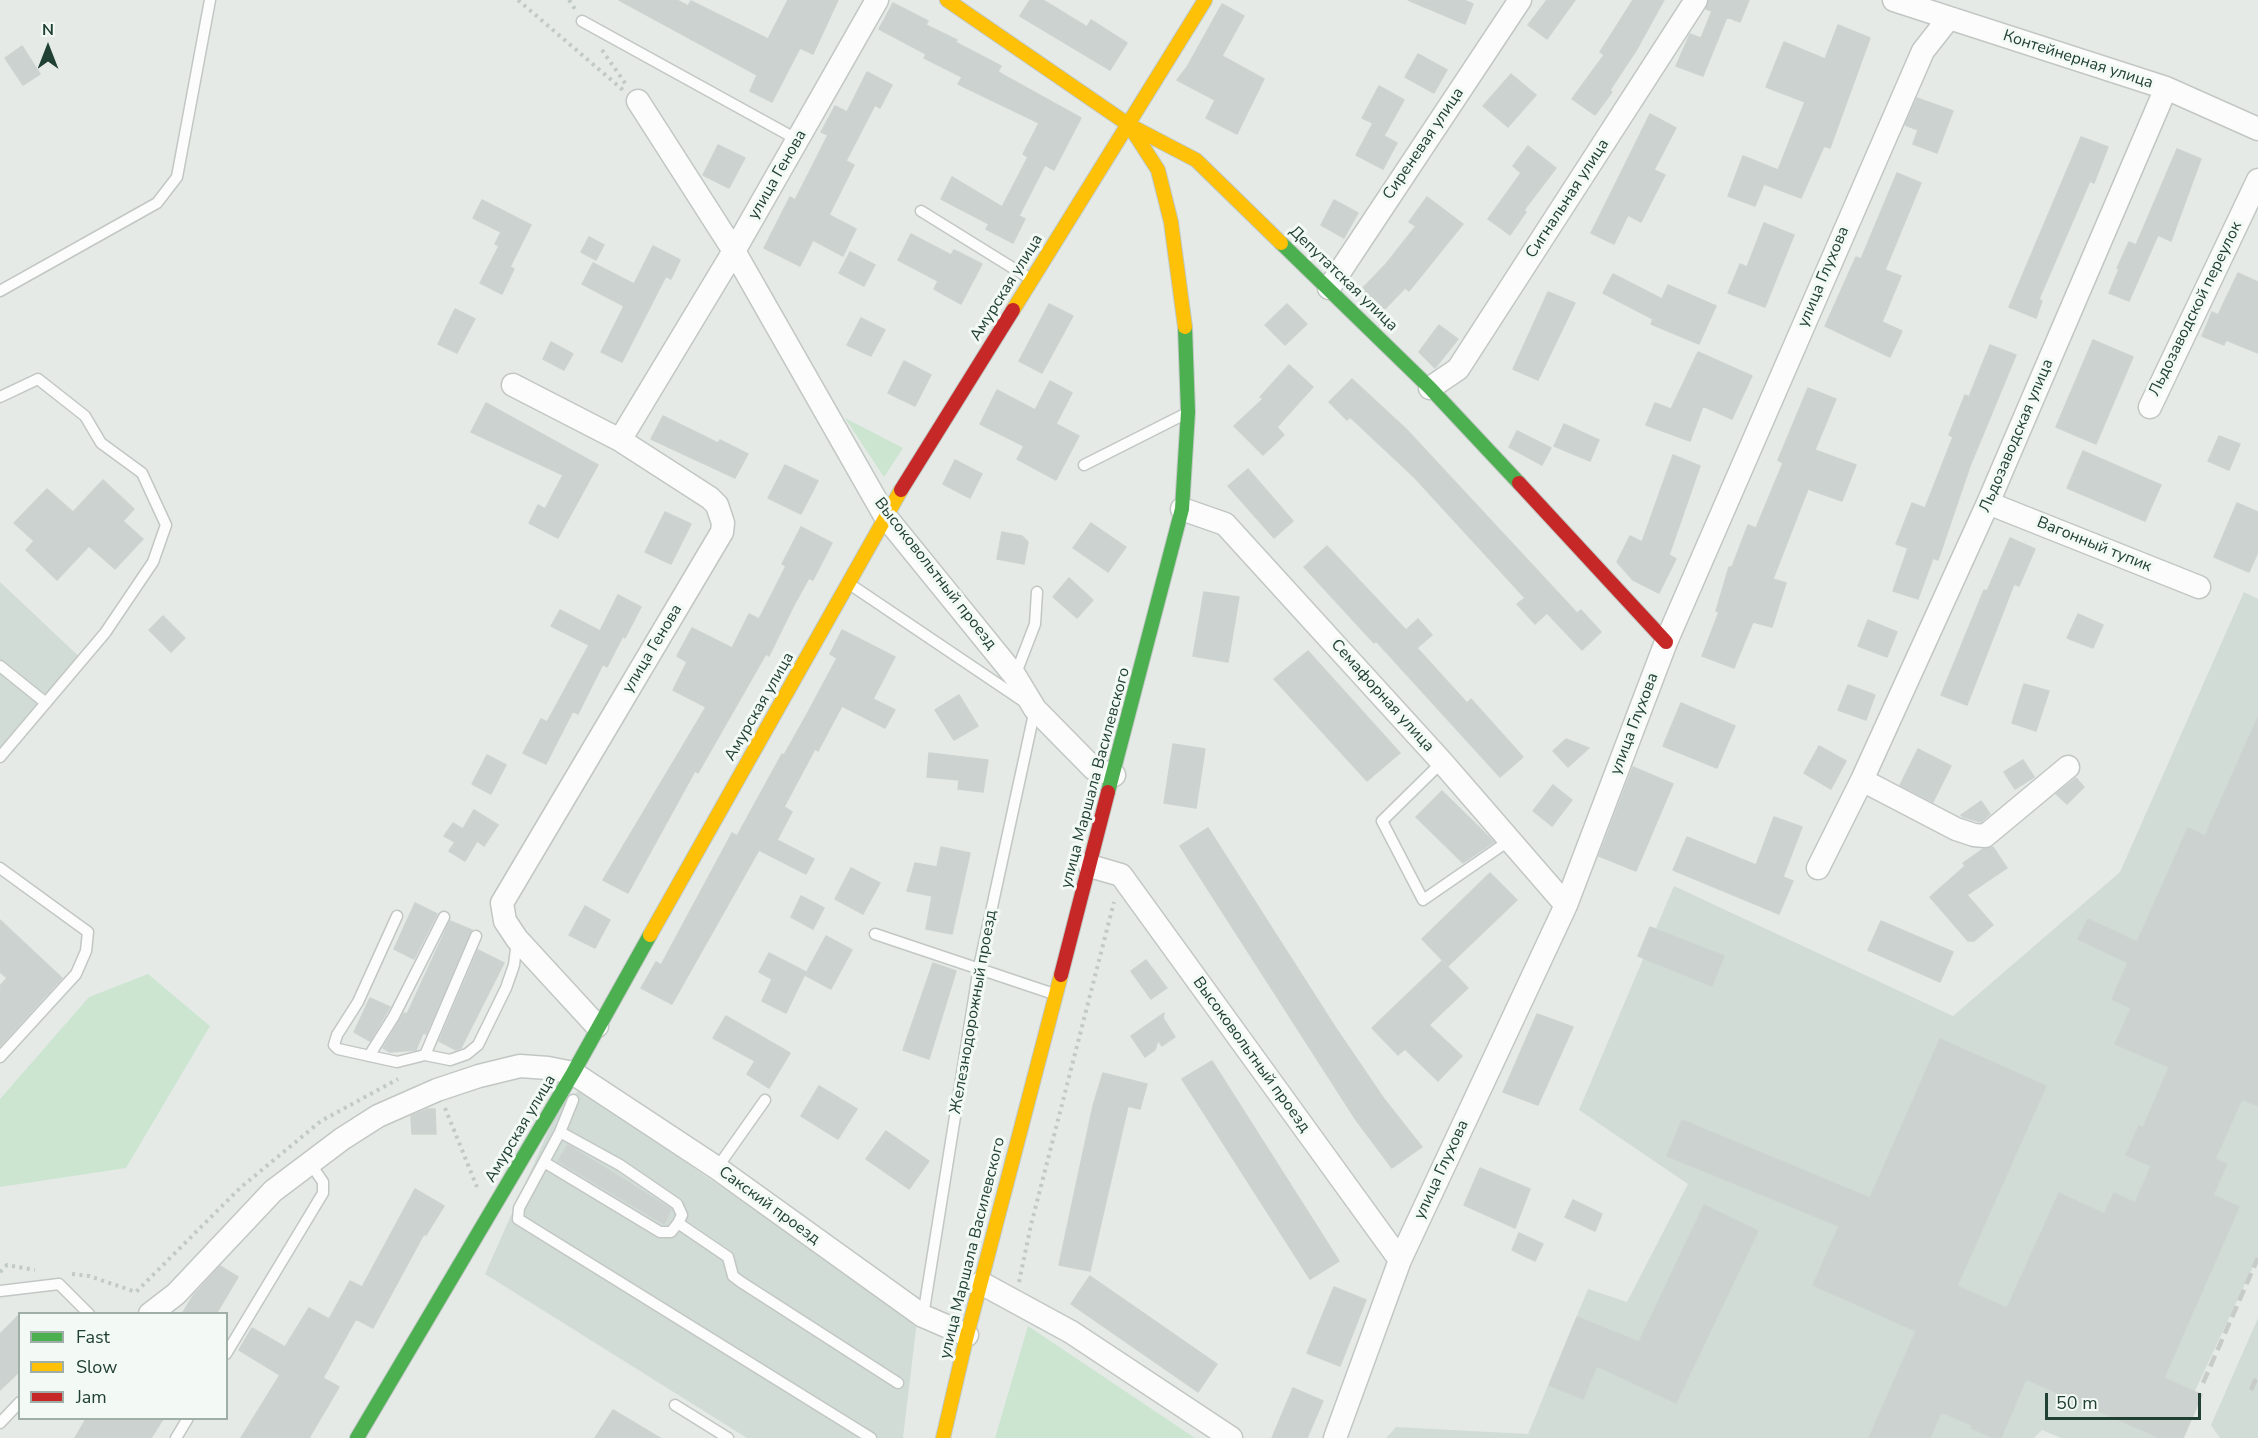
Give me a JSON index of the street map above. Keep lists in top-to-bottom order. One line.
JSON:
{"streets":{"street":["Контейнерная улица","Сиреневая улица","улица Генова","Сигнальная улица","улица Глухова","Депутатская улица","Амурская улица","Льдозаводской переулок","Льдозаводская улица","Вагонный тупик","Высоковольтный проезд","Семафорная улица","улица Маршала Василевского","Сакский проезд"],"lane":["Железнодорожный проезд"]},"crossings":[["Контейнерная улица","улица Глухова"],["Контейнерная улица","Льдозаводская улица"],["Сиреневая улица","Депутатская улица"],["улица Генова","Высоковольтный проезд"],["Сигнальная улица","Депутатская улица"],["улица Глухова","Депутатская улица"],["улица Глухова","Высоковольтный проезд"],["улица Глухова","Семафорная улица"],["Депутатская улица","Амурская улица"],["Депутатская улица","улица Маршала Василевского"],["Амурская улица","Высоковольтный проезд"],["Амурская улица","улица Маршала Василевского"],["Амурская улица","Сакский проезд"],["Льдозаводская улица","Вагонный тупик"],["Высоковольтный проезд","улица Маршала Василевского"],["Высоковольтный проезд","Железнодорожный проезд"],["Семафорная улица","улица Маршала Василевского"],["улица Маршала Василевского","Сакский проезд"],["Железнодорожный проезд","Сакский проезд"]],"legend":["Fast","Slow","Jam"],"scale_bar":"50 m","north":"top"}
